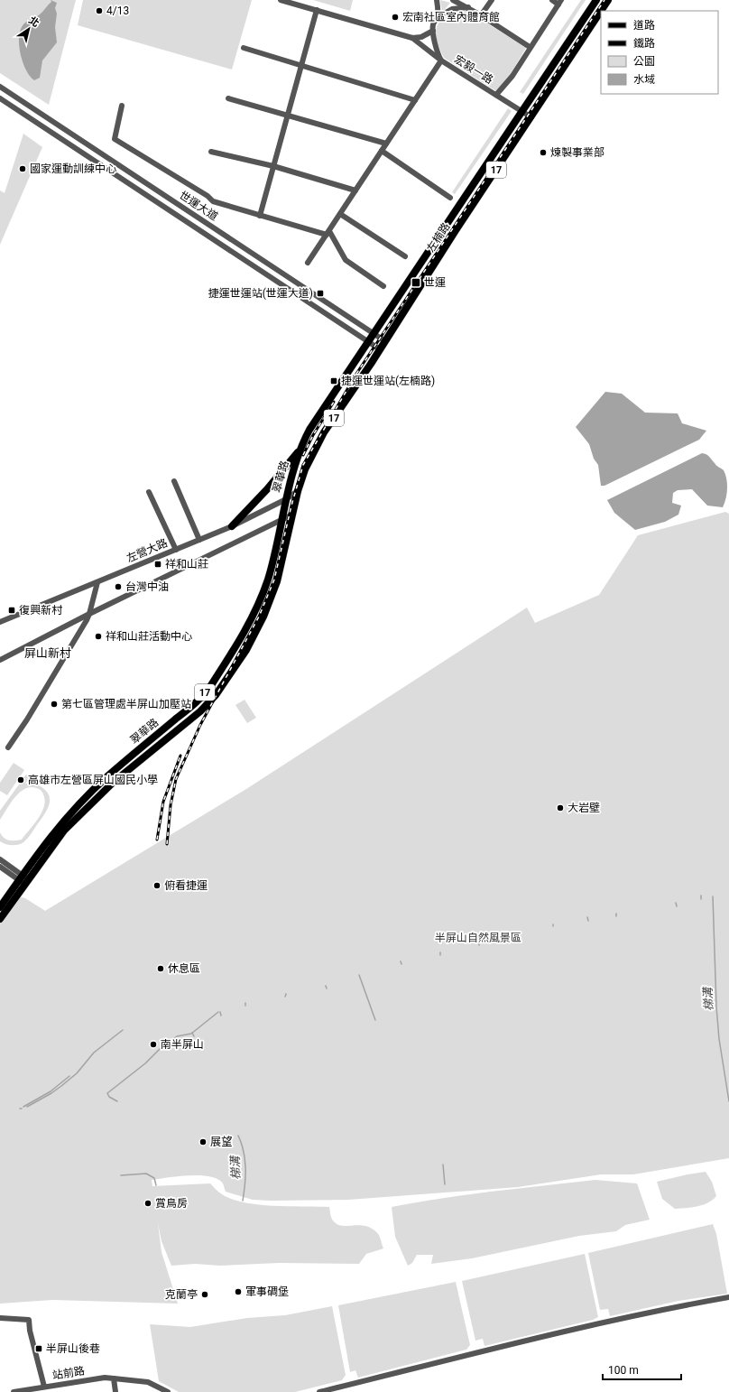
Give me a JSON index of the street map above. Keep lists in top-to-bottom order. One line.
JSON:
{"streets":{"main road":["17","左楠路","翠華路"],"street":["宏毅一路","世運大道","左營大路","站前路"]},"crossings":[["宏毅一路","左楠路"],["世運大道","左楠路"],["左楠路","翠華路"],["左楠路","左營大路"],["翠華路","左營大路"]],"districts":["屏山新村"],"water":["梯溝"],"parks":["半屏山自然風景區"],"places":{"other":["4/13","宏南社區室內體育館","煉製事業部","國家運動訓練中心","台灣中油","祥和山莊活動中心","第七區管理處半屏山加壓站","高雄市左營區屏山國民小學","大岩壁","俯看捷運","休息區","南半屏山","展望","賞鳥房","軍事碉堡","克蘭亭"],"transit":["世運","捷運世運站(世運大道)","捷運世運站(左楠路)","祥和山莊","復興新村","半屏山後巷"]},"legend":["道路","鐵路","公園","水域"],"scale_bar":"100 m","north":"top right"}
